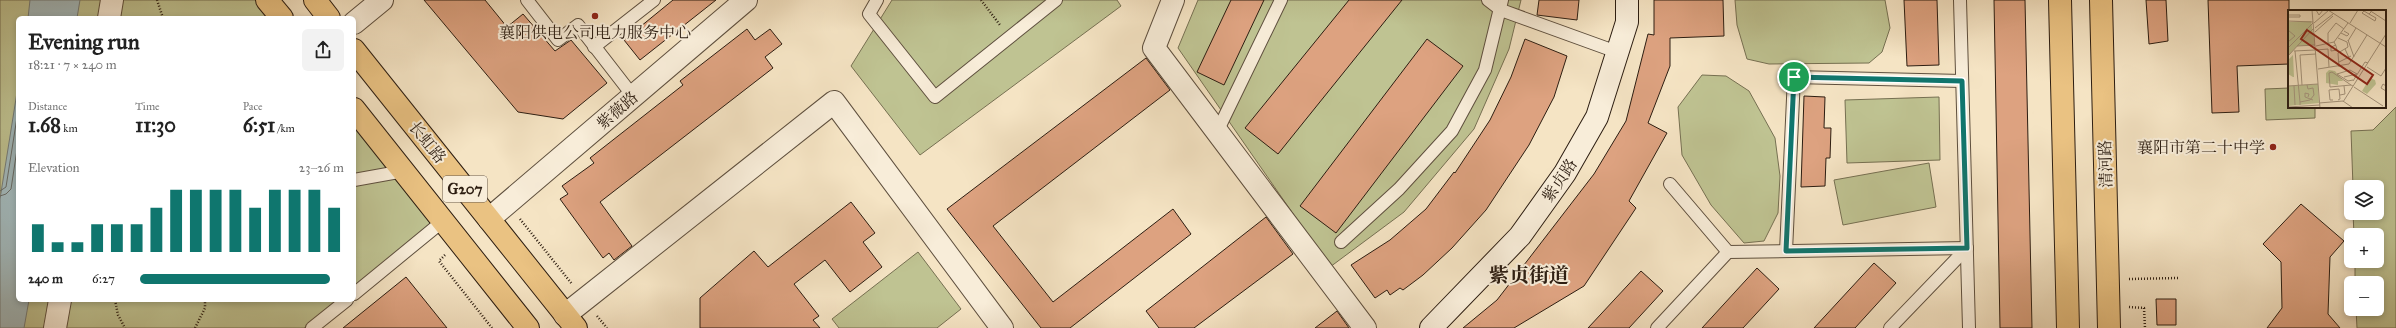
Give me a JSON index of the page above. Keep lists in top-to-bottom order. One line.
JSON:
{"streets":{"main road":["长虹路","清河路","G207"],"street":["紫薇路","紫贞路"]},"crossings":[["紫薇路","长虹路"]],"districts":["紫贞街道"],"places":["襄阳供电公司电力服务中心","襄阳市第二十中学"],"page":{"heading":["Evening run","18:21 · 7 × 240 m"],"stats":[["Distance","1.68 km"],["Time","11:30"],["Pace","6:51 /km"]],"chart":["Elevation","23–26 m"],"map_buttons":["+","−"],"list":[{"name":"240 m","note":"6:27"}]}}
